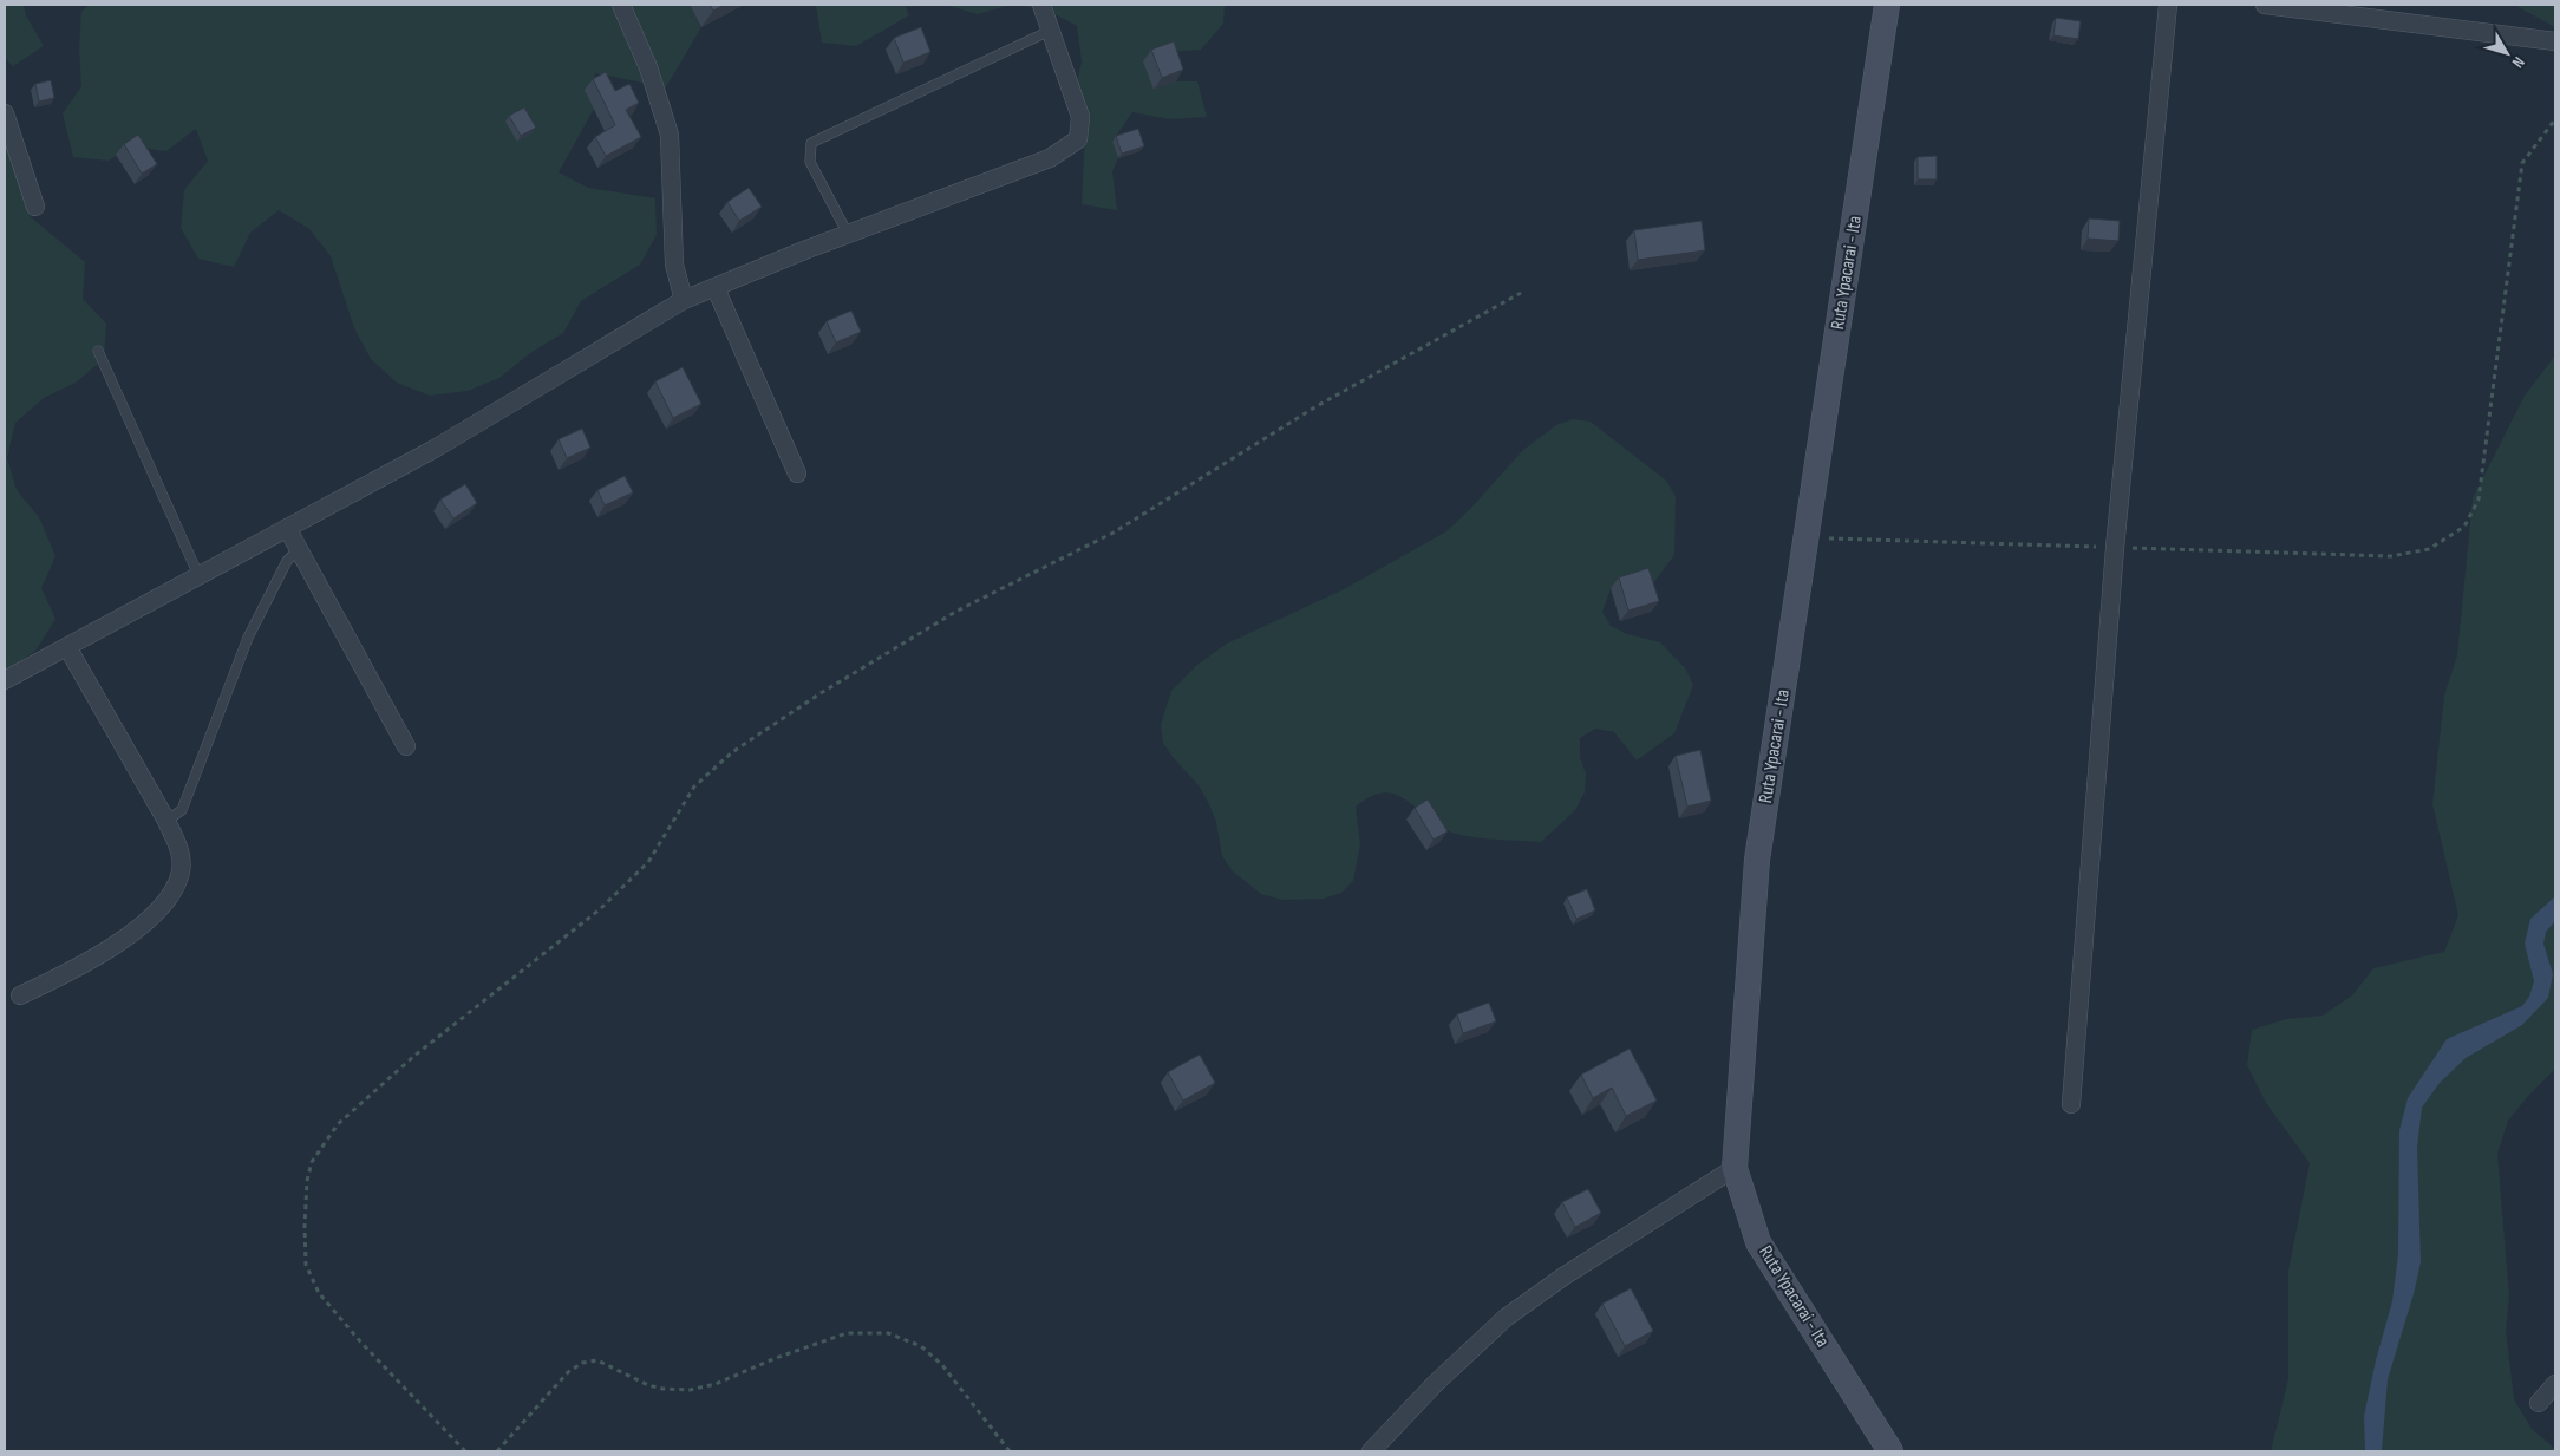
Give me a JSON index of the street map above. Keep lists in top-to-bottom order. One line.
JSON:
{"streets":{"street":["Ruta Ypacarai - Ita"]},"north":"bottom right"}
